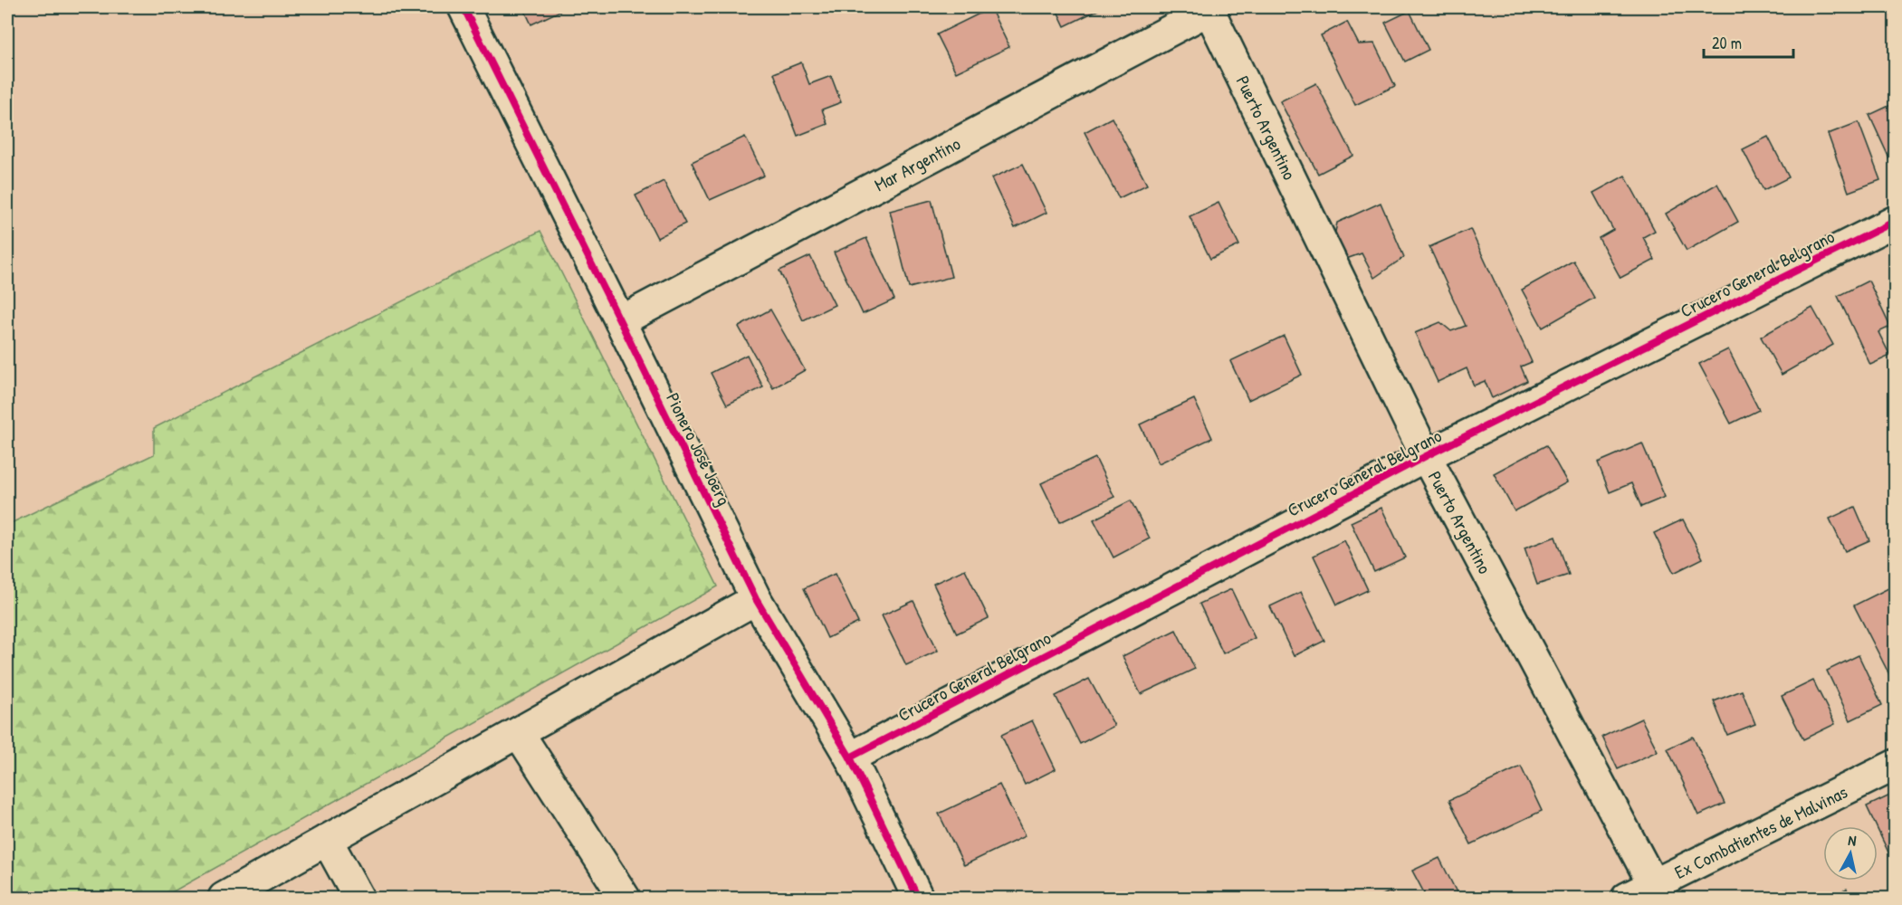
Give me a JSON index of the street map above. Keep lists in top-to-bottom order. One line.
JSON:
{"streets":{"street":["Puerto Argentino","Mar Argentino","Crucero General Belgrano","Pionero José Joerg","Ex Combatientes de Malvinas"]},"crossings":[["Puerto Argentino","Mar Argentino"],["Puerto Argentino","Crucero General Belgrano"],["Puerto Argentino","Ex Combatientes de Malvinas"],["Mar Argentino","Pionero José Joerg"],["Crucero General Belgrano","Pionero José Joerg"]],"scale_bar":"20 m","north":"top"}
